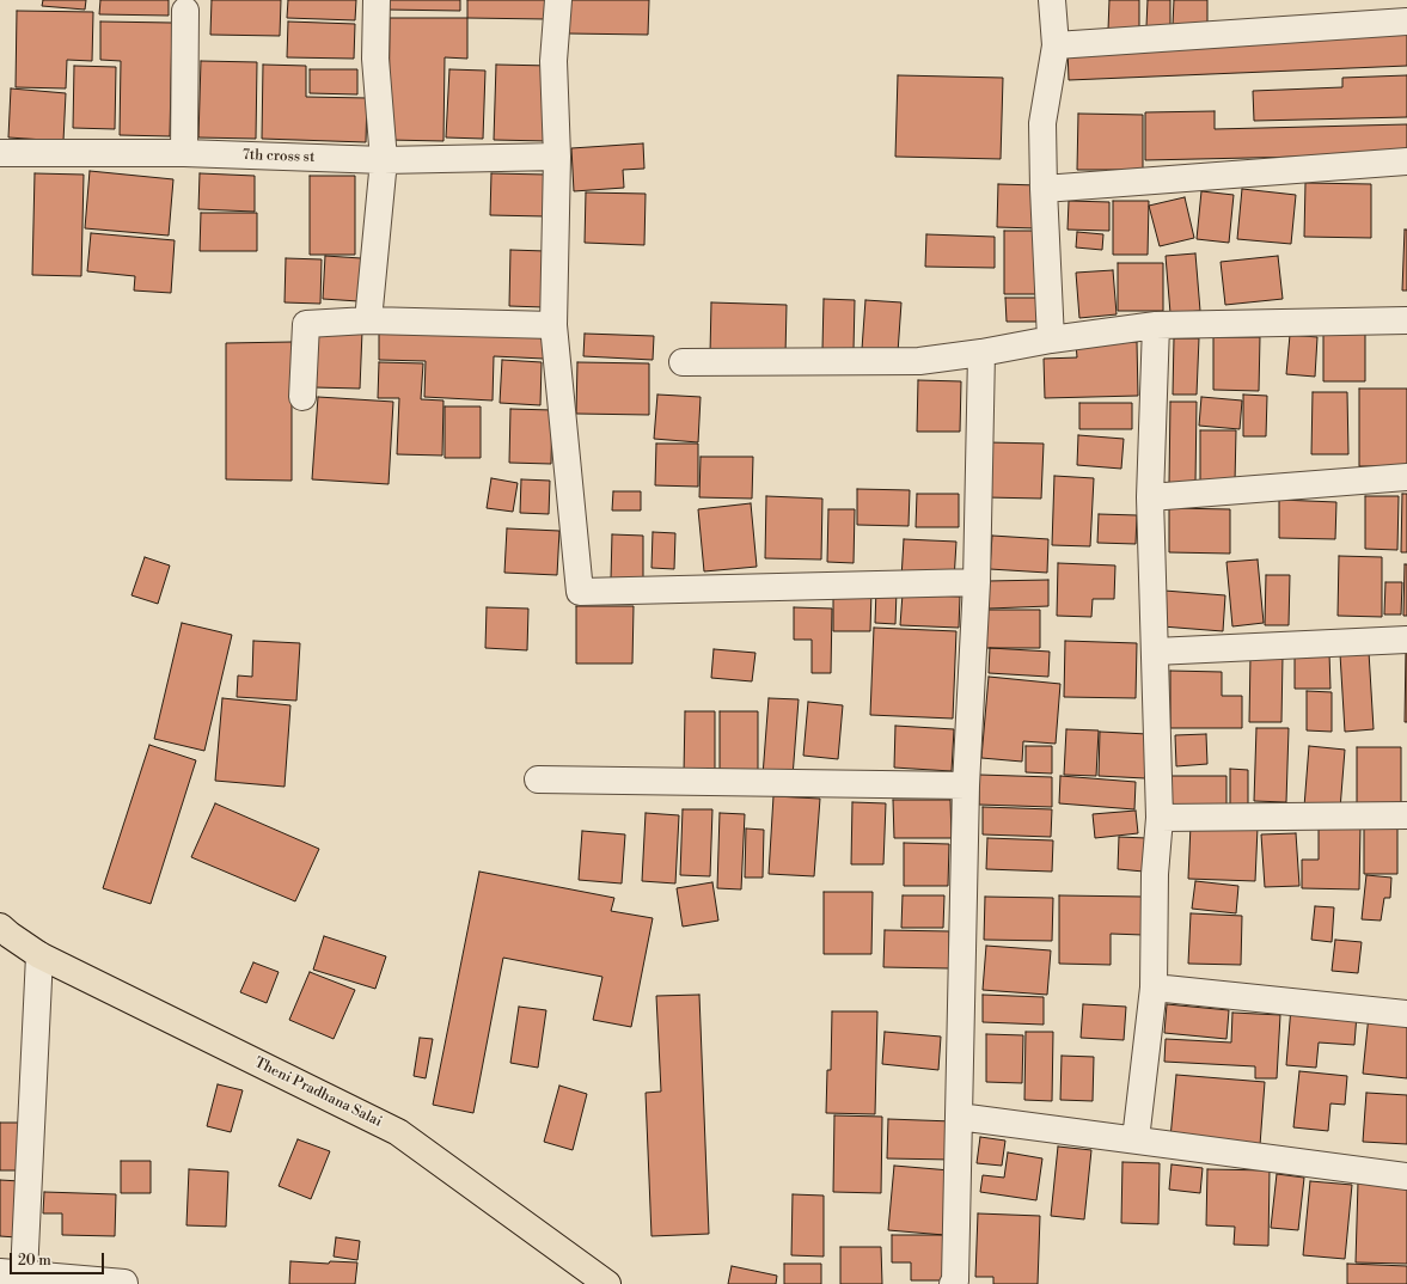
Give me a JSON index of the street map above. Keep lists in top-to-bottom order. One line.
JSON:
{"streets":{"main road":["Theni Pradhana Salai"],"street":["7th cross st"]},"scale_bar":"20 m"}
